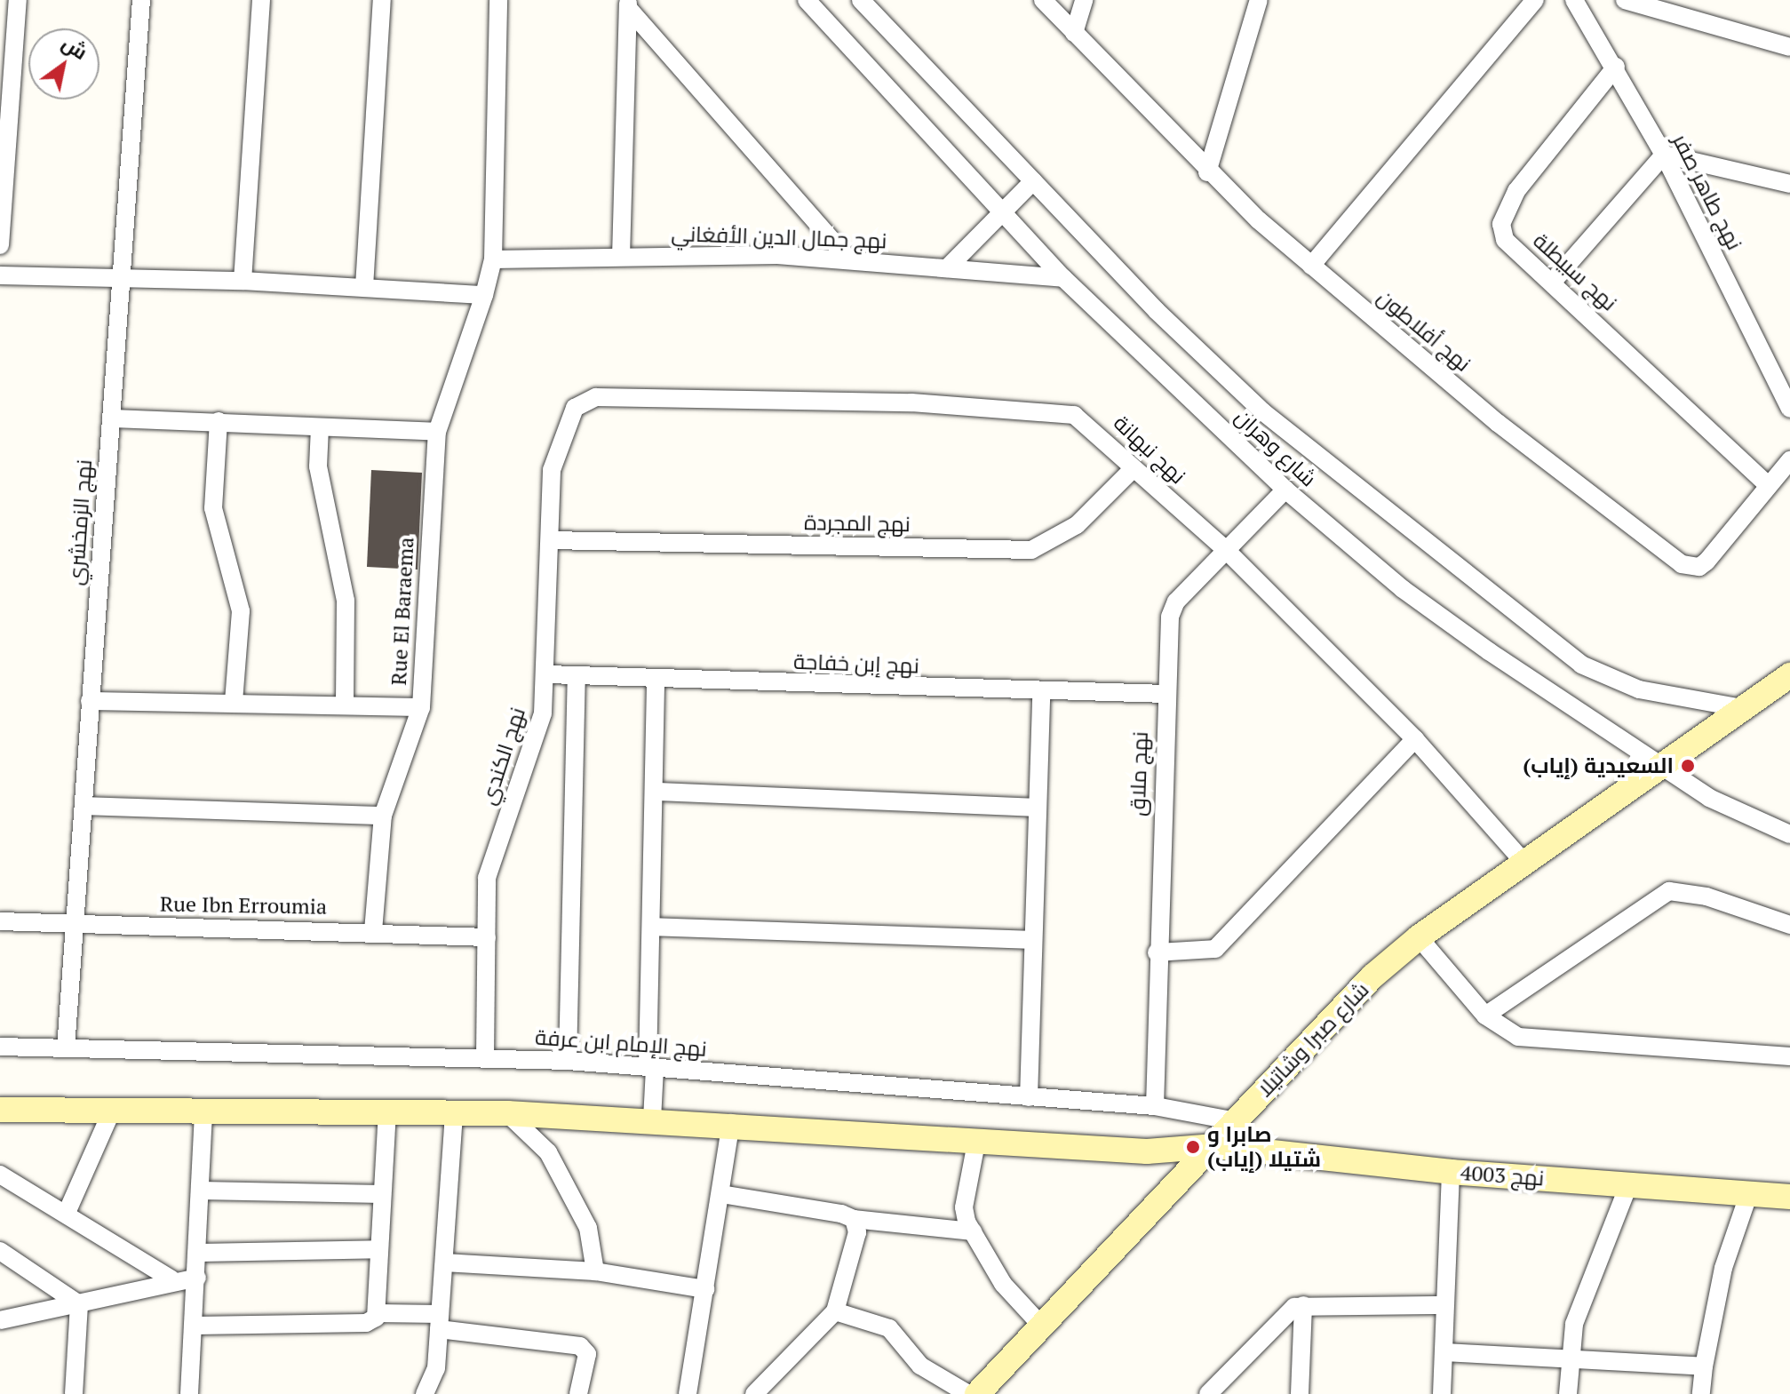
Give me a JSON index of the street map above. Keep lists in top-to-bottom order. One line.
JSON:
{"streets":{"street":["نهج طاهر صفر","نهج جمال الدين الأفغاني","نهج سبيطلة","نهج أفلاطون","شارع وهران","نهج نبهانة","نهج الزمخشري","نهج المجردة","Rue El Baraema","نهج إبن خفاجة","نهج الكندي","نهج ملاق","Rue Ibn Erroumia","شارع صبرا وشاتيلا","نهج الإمام ابن عرفة","نهج 4003"]},"crossings":[["نهج طاهر صفر","نهج سبيطلة"],["نهج جمال الدين الأفغاني","شارع وهران"],["نهج جمال الدين الأفغاني","Rue El Baraema"],["نهج سبيطلة","نهج أفلاطون"],["شارع وهران","نهج ملاق"],["شارع وهران","شارع صبرا وشاتيلا"],["نهج نبهانة","نهج المجردة"],["نهج نبهانة","نهج الكندي"],["نهج نبهانة","نهج ملاق"],["نهج نبهانة","شارع صبرا وشاتيلا"],["نهج الزمخشري","Rue Ibn Erroumia"],["نهج الزمخشري","نهج الإمام ابن عرفة"],["نهج المجردة","نهج الكندي"],["Rue El Baraema","Rue Ibn Erroumia"],["نهج إبن خفاجة","نهج الكندي"],["نهج إبن خفاجة","نهج ملاق"],["نهج الكندي","Rue Ibn Erroumia"],["نهج الكندي","نهج الإمام ابن عرفة"],["نهج ملاق","نهج الإمام ابن عرفة"],["شارع صبرا وشاتيلا","نهج الإمام ابن عرفة"],["شارع صبرا وشاتيلا","نهج 4003"]],"places":["السعيدية (إياب)","صابرا و شتيلا (إياب)"],"north":"top right"}
